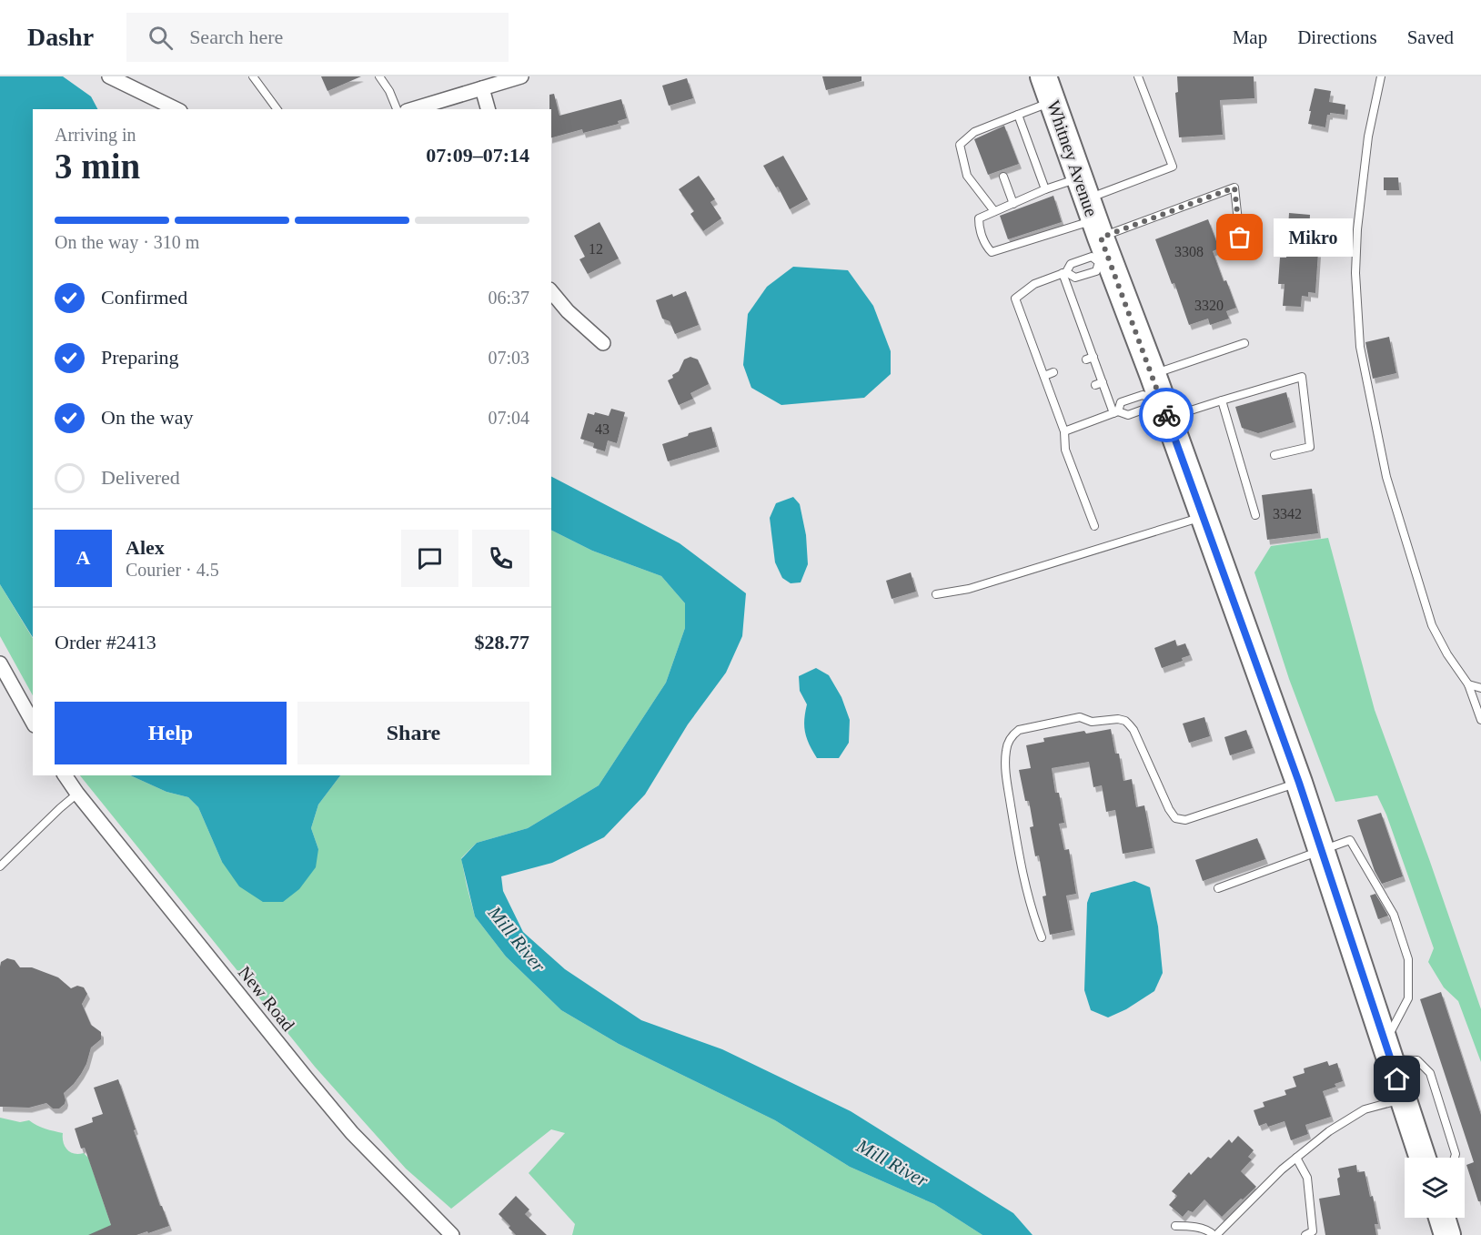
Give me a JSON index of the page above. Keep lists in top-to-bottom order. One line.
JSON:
{"streets":{"highway":["Whitney Avenue"],"street":["New Road"]},"water":["Mill River"],"places":["Mikro"],"house_numbers":["12","3308","3320","43","3342"],"page":{"header":"Dashr","search":"Search here","nav":["Map","Directions","Saved"],"heading":["3 min","Arriving in","07:09–07:14"],"panel":["Alex","Courier · 4.5","Order #2413","$28.77"],"bar":"On the way · 310 m","bubble":"Mikro","list":[["Confirmed","06:37"],["Preparing","07:03"],["On the way","07:04"],"Delivered"],"round":"A","buttons":["Help","Share"]}}
